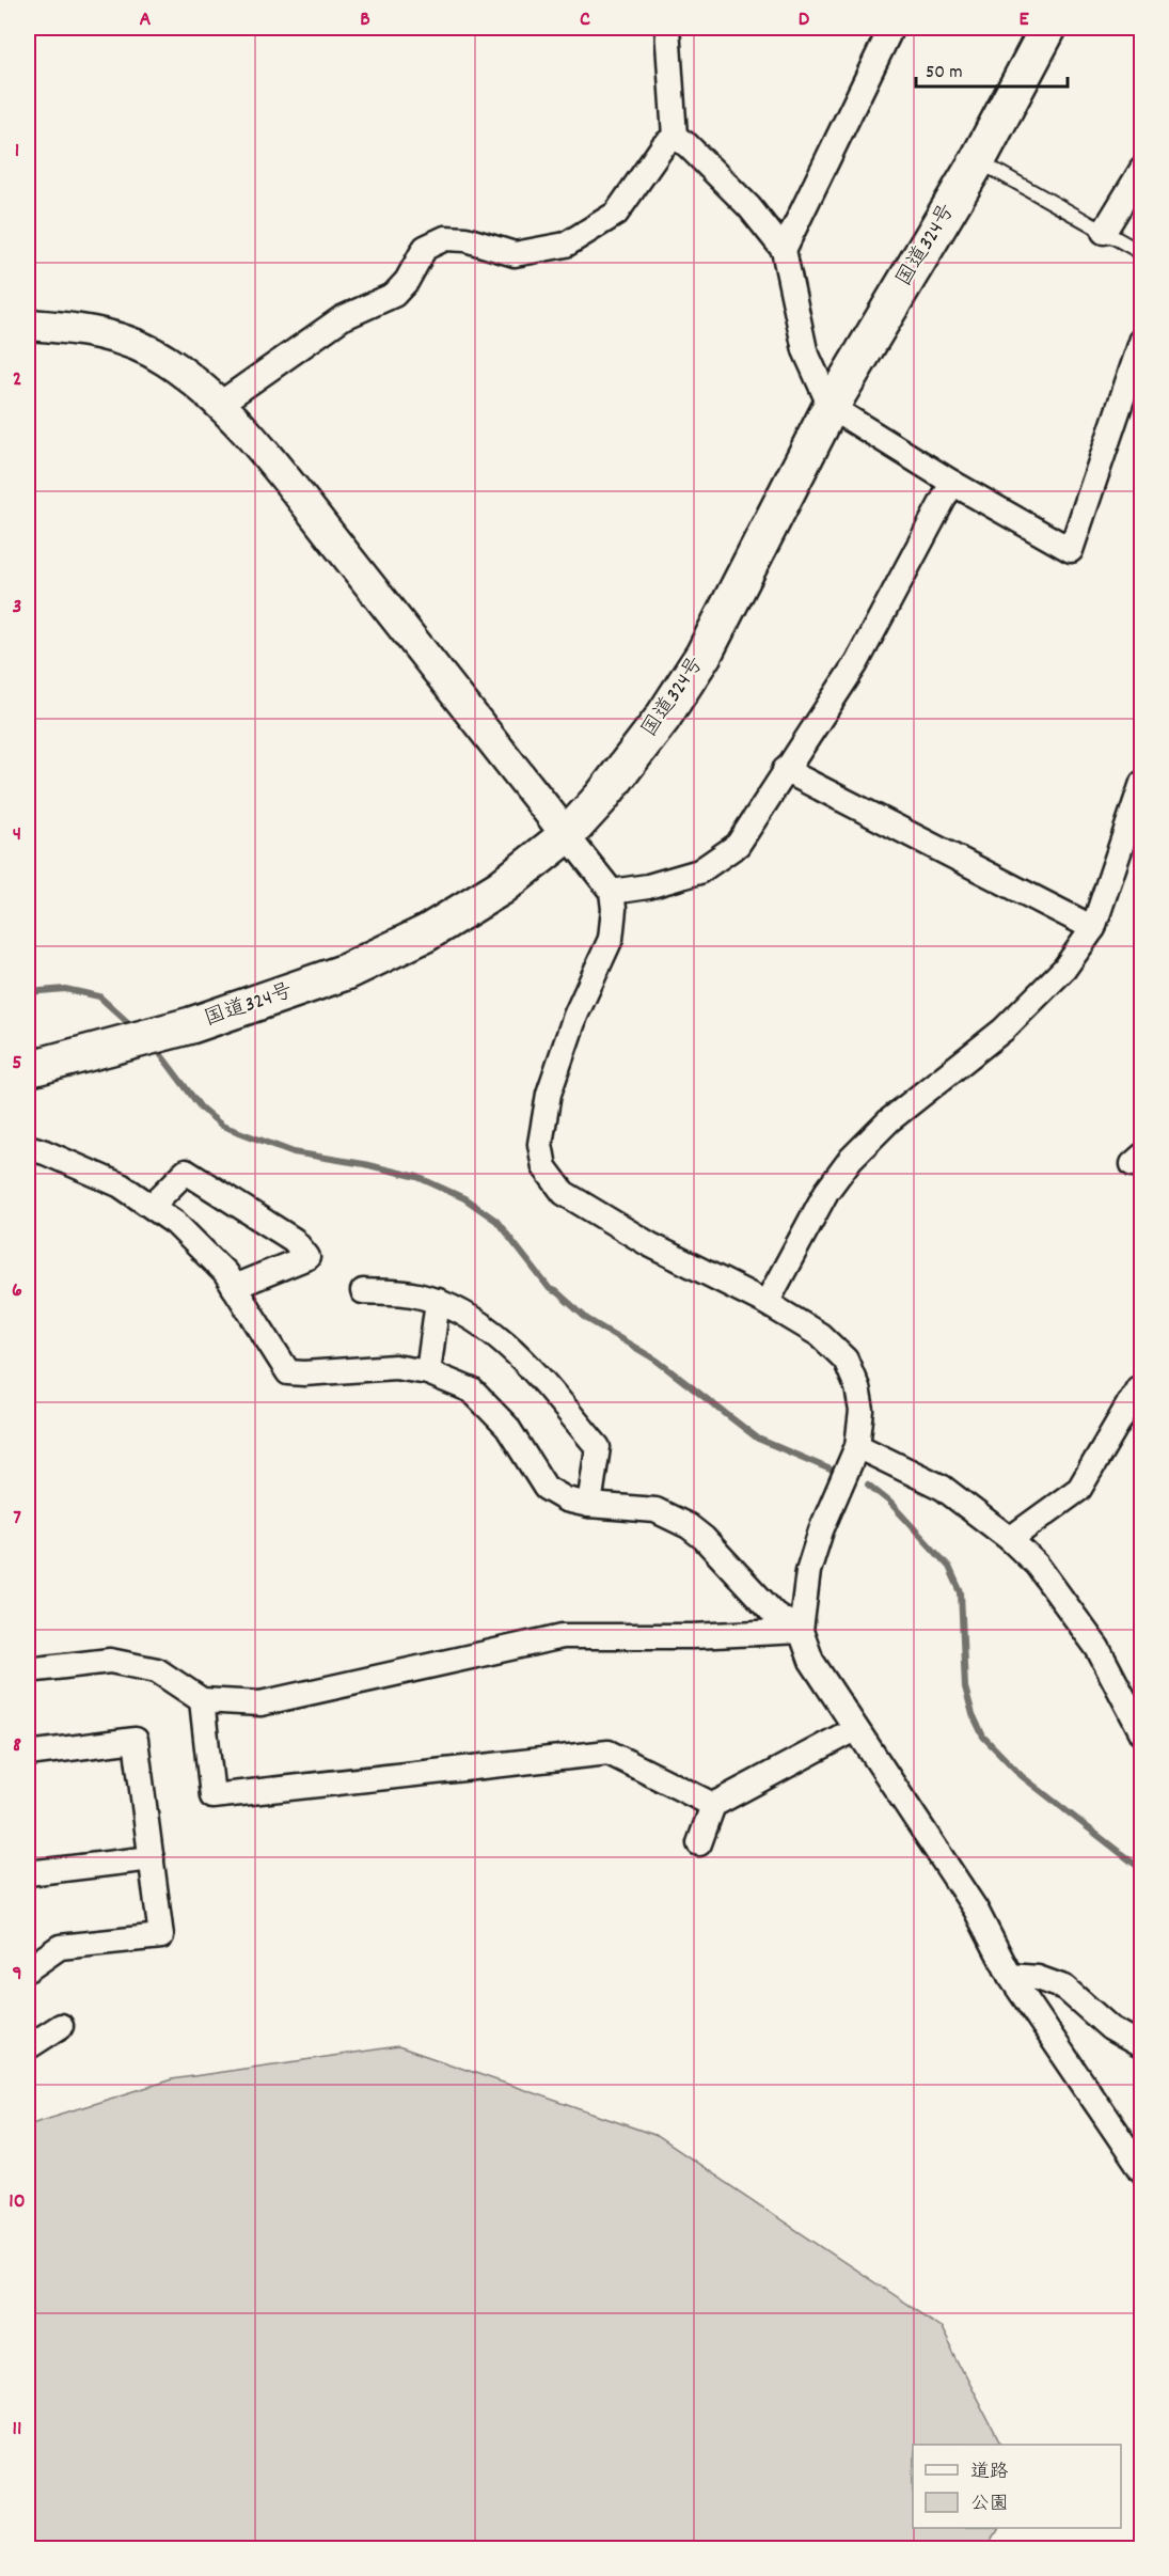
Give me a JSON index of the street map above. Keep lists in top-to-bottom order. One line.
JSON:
{"streets":{"highway":["国道324号"]},"legend":["道路","公園"],"scale_bar":"50 m","grid":{"columns":["A","B","C","D","E"],"rows":["1","2","3","4","5","6","7","8","9","10","11"]}}
